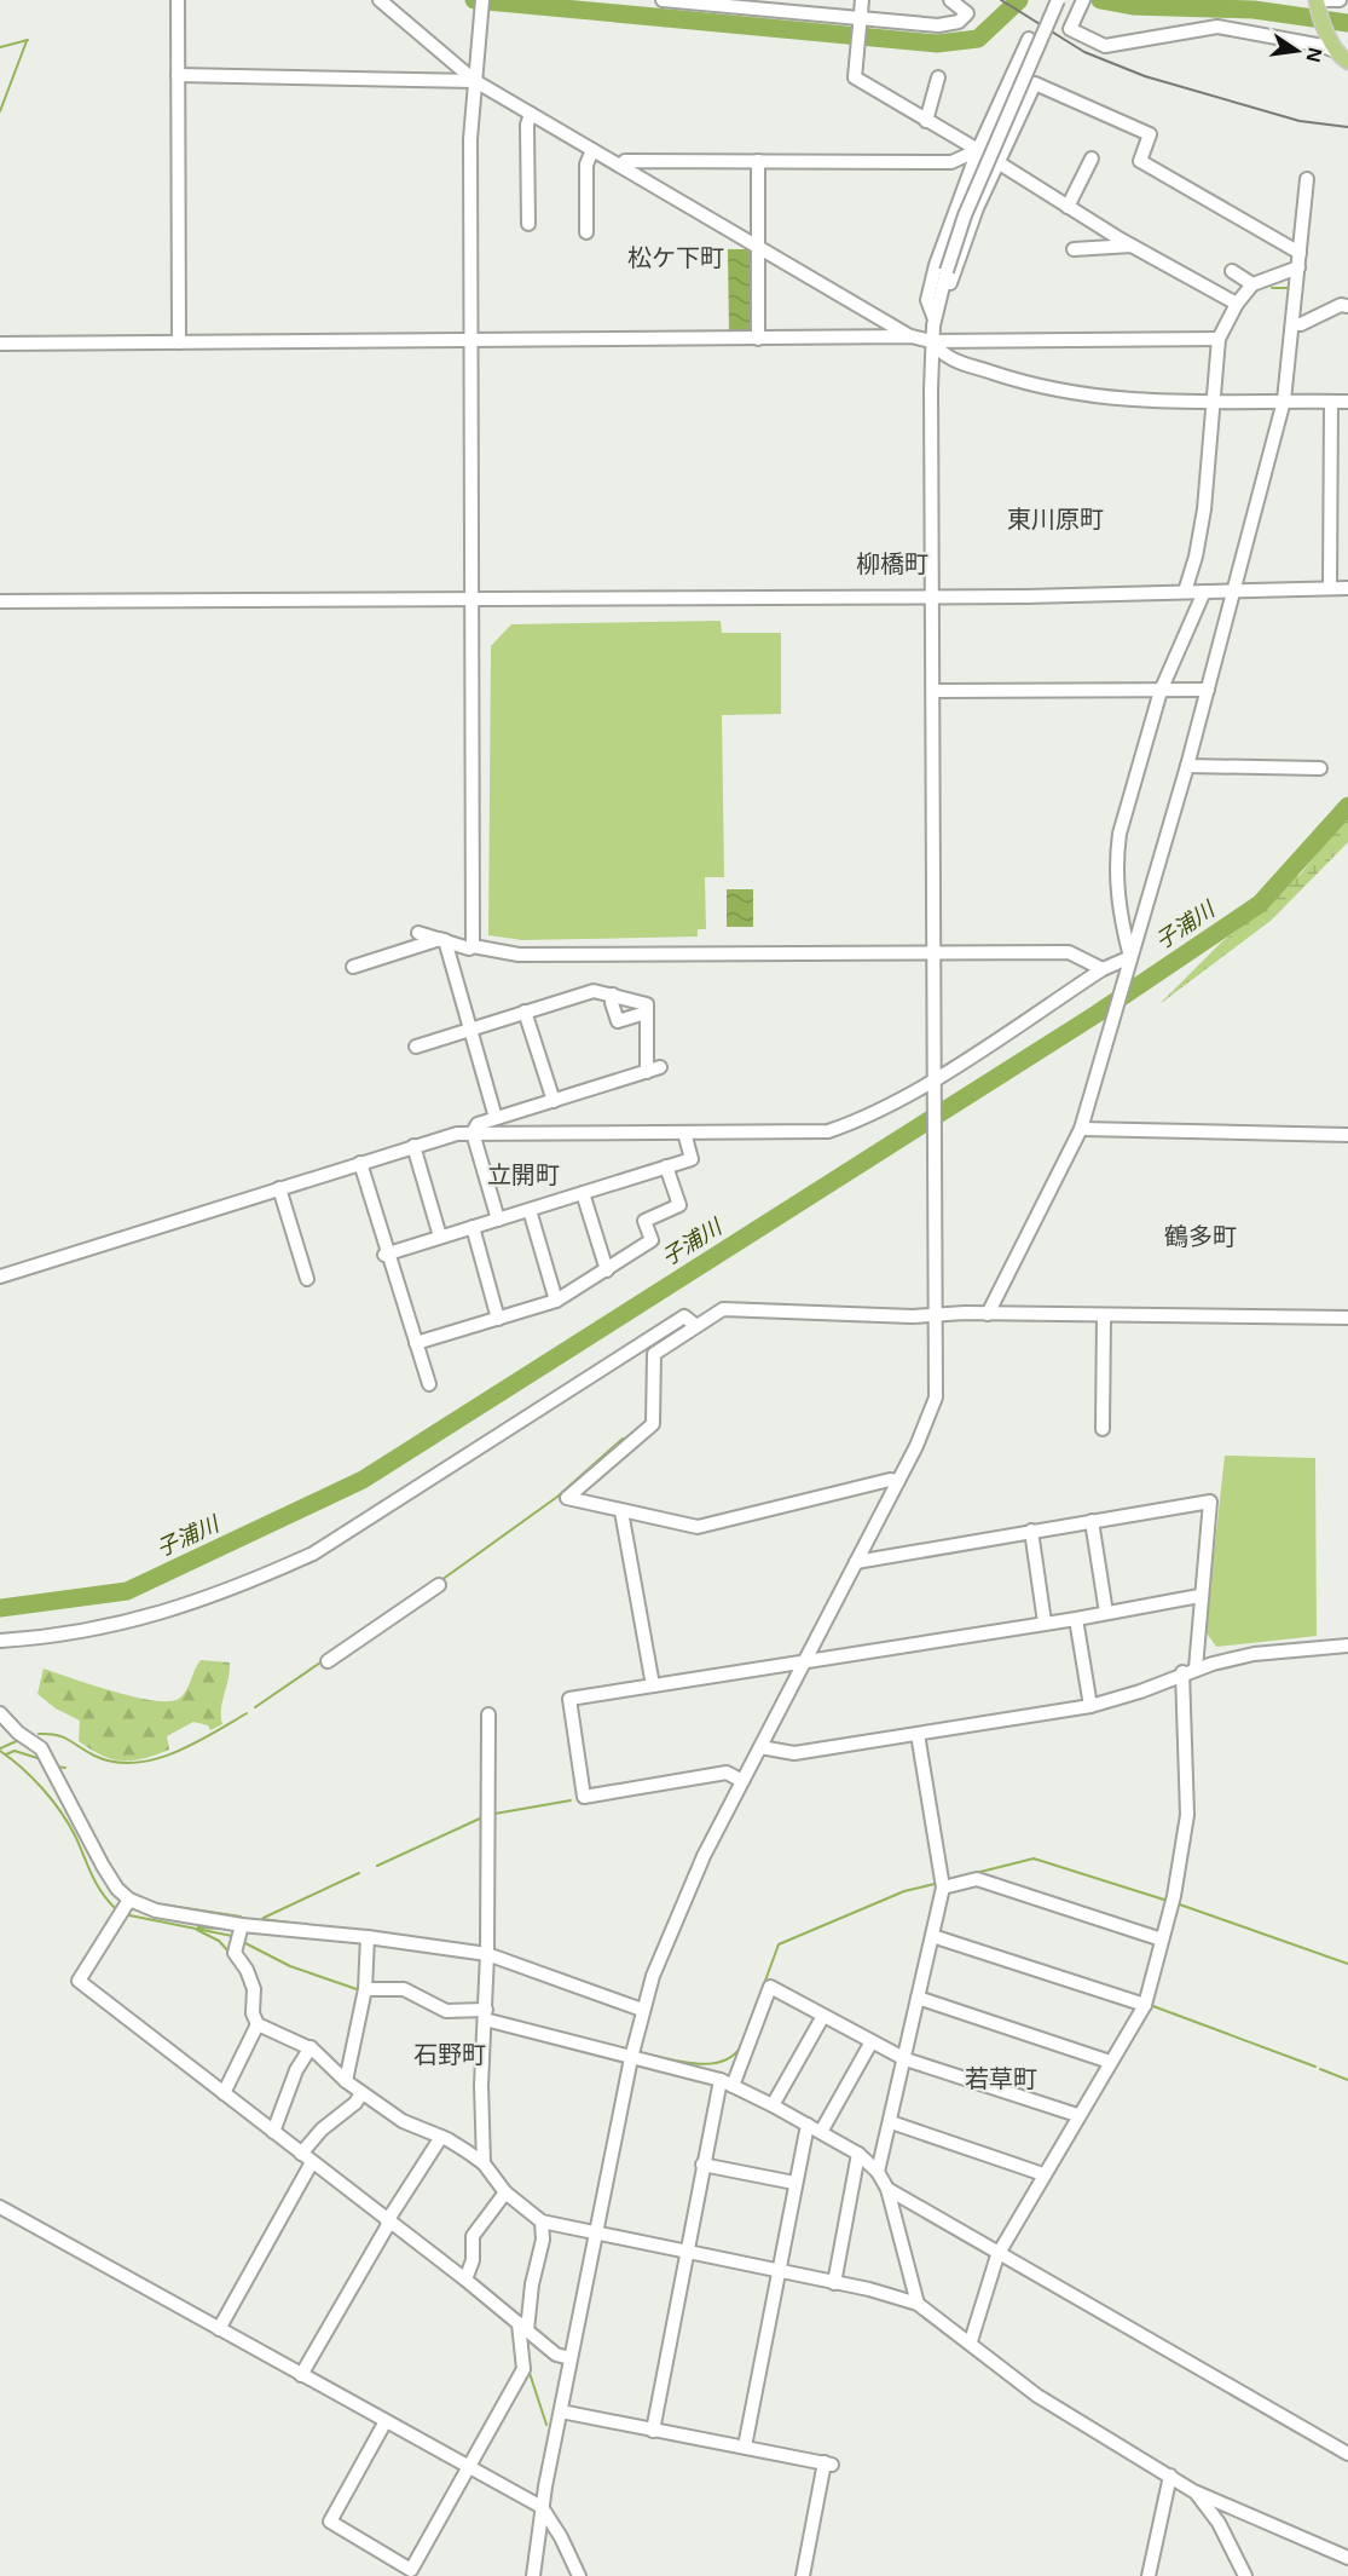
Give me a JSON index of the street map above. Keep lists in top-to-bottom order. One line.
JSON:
{"districts":["松ケ下町","東川原町","柳橋町","立開町","鶴多町","石野町","若草町"],"water":["子浦川"],"north":"right"}
